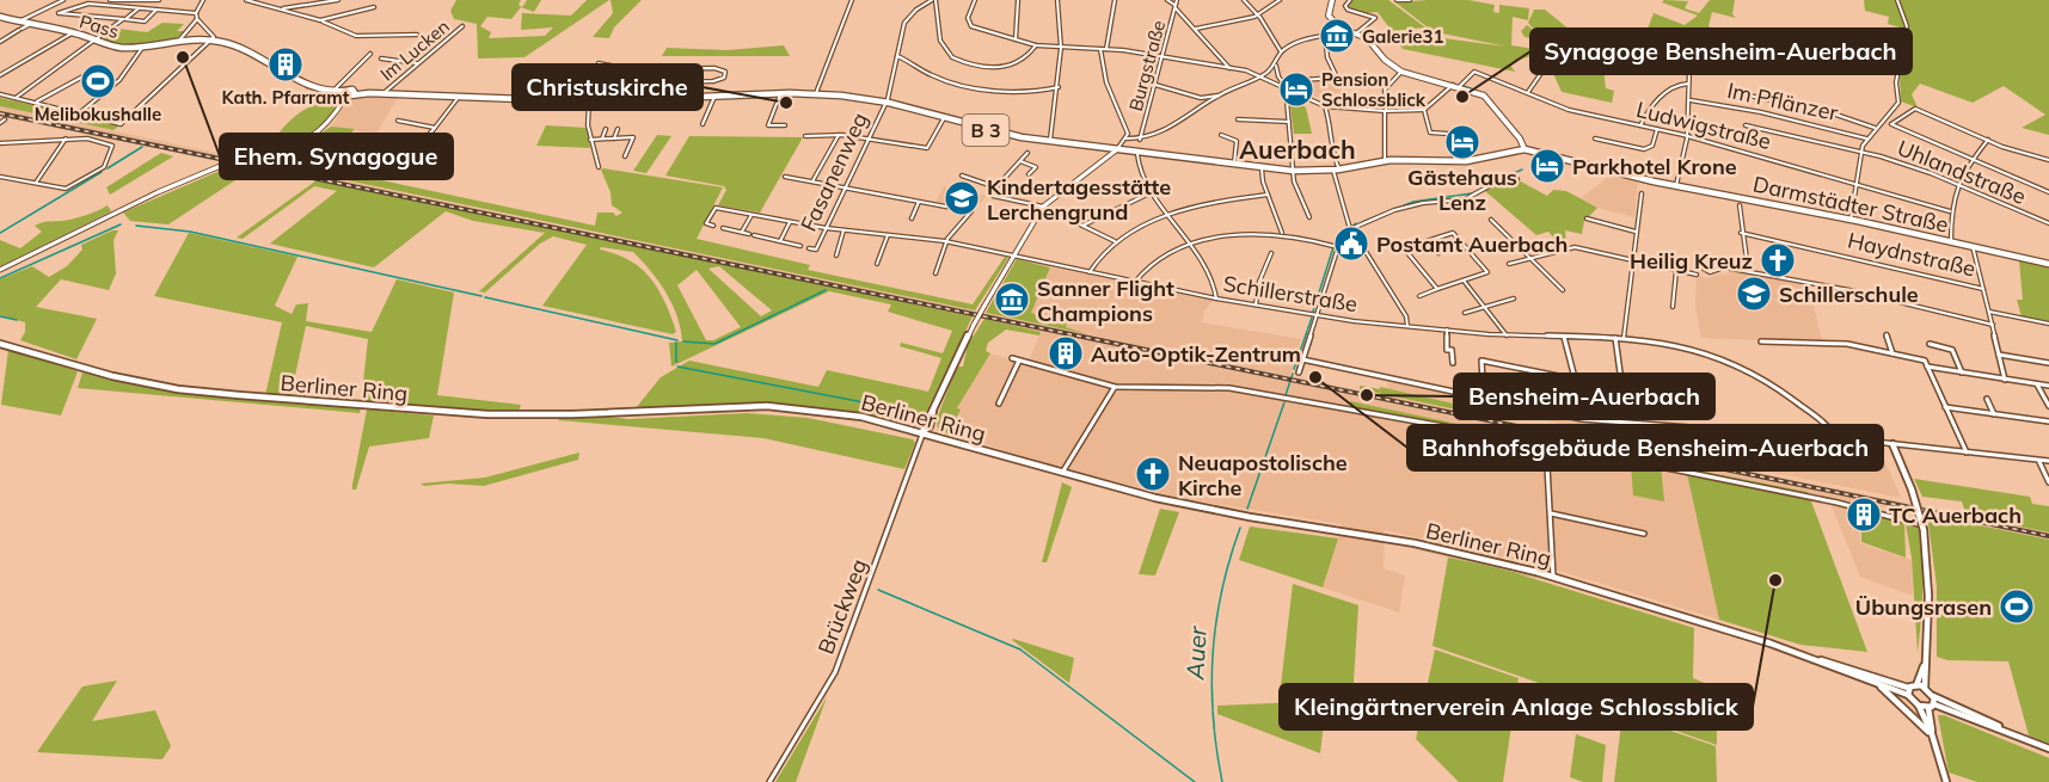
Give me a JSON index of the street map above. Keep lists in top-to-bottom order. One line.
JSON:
{"streets":{"main road":["Pass","B 3","Darmstädter Straße"],"street":["Im Lucken","Burgstraße","Im Pflänzer","Ludwigstraße","Fasanenweg","Uhlandstraße","Haydnstraße","Schillerstraße","Berliner Ring","Brückweg"]},"crossings":[["Im Lucken","B 3"],["B 3","Darmstädter Straße"],["Fasanenweg","Darmstädter Straße"],["Fasanenweg","Schillerstraße"],["Darmstädter Straße","Brückweg"],["Schillerstraße","Brückweg"],["Berliner Ring","Brückweg"]],"districts":["Auerbach"],"water":["Auer"],"places":{"museum":["Galerie31","Sanner Flight Champions"],"other":["Ehem. Synagogue","Synagoge Bensheim-Auerbach","Christuskirche","Bahnhofsgebäude Bensheim-Auerbach","Bensheim-Auerbach","Kleingärtnerverein Anlage Schlossblick"],"building":["Kath. Pfarramt","Auto-Optik-Zentrum","TC Auerbach"],"sports":["Melibokushalle","Übungsrasen"],"hotel":["Pension Schlossblick","Gästehaus Lenz","Parkhotel Krone"],"school or university":["Kindertagesstätte Lerchengrund","Schillerschule"],"public building":["Postamt Auerbach"],"church":["Heilig Kreuz","Neuapostolische Kirche"]}}
